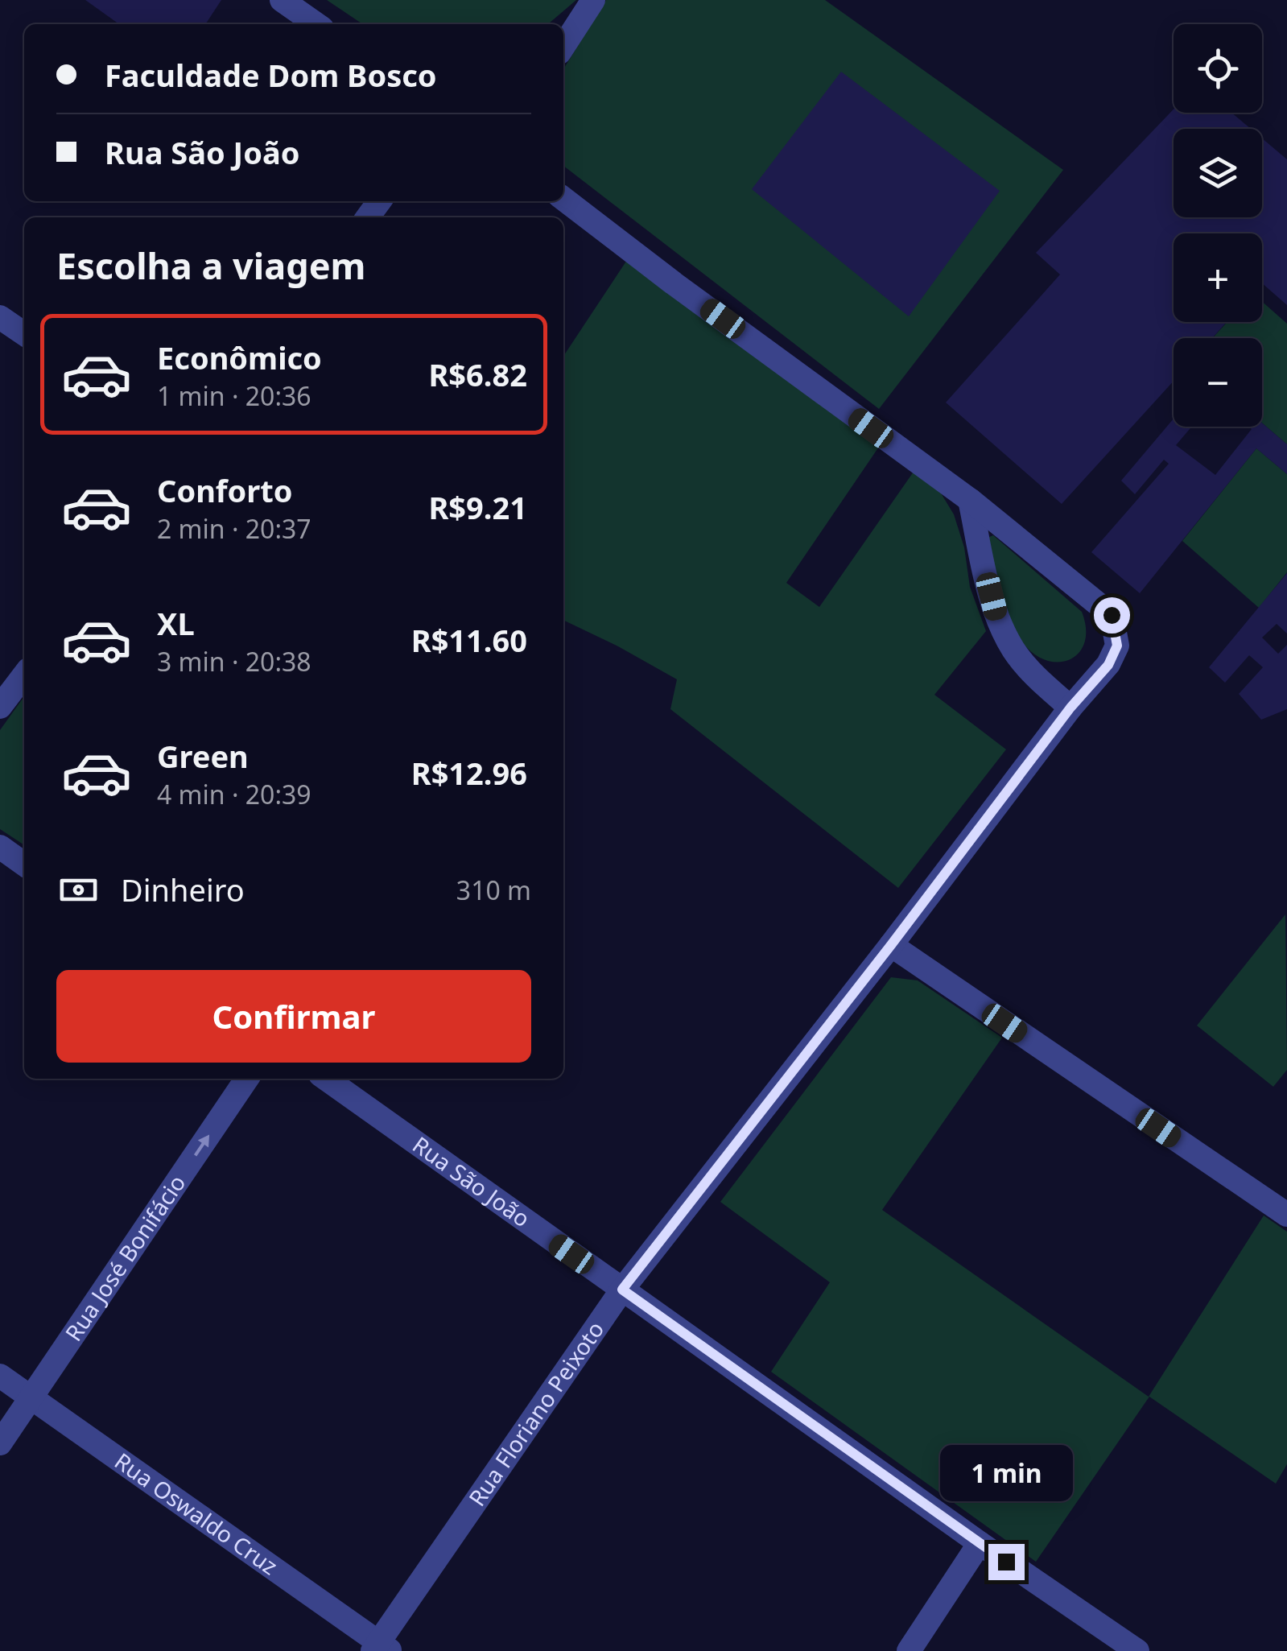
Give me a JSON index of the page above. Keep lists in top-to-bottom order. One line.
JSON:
{"streets":{"street":["Rua São João","Rua José Bonifácio","Rua Floriano Peixoto","Rua Oswaldo Cruz"]},"crossings":[["Rua São João","Rua Floriano Peixoto"],["Rua José Bonifácio","Rua Oswaldo Cruz"],["Rua Floriano Peixoto","Rua Oswaldo Cruz"]],"one_way":["Rua José Bonifácio"],"page":{"map_buttons":["+","−"],"banner":["Faculdade Dom Bosco","Rua São João"],"heading":"Escolha a viagem","list":[{"name":"Econômico","note":"1 min · 20:36","value":"R$6.82"},{"name":"Conforto","note":"2 min · 20:37","value":"R$9.21"},{"name":"XL","note":"3 min · 20:38","value":"R$11.60"},{"name":"Green","note":"4 min · 20:39","value":"R$12.96"}],"pay":["Dinheiro","310 m"],"buttons":"Confirmar","bubble":"1 min"}}
